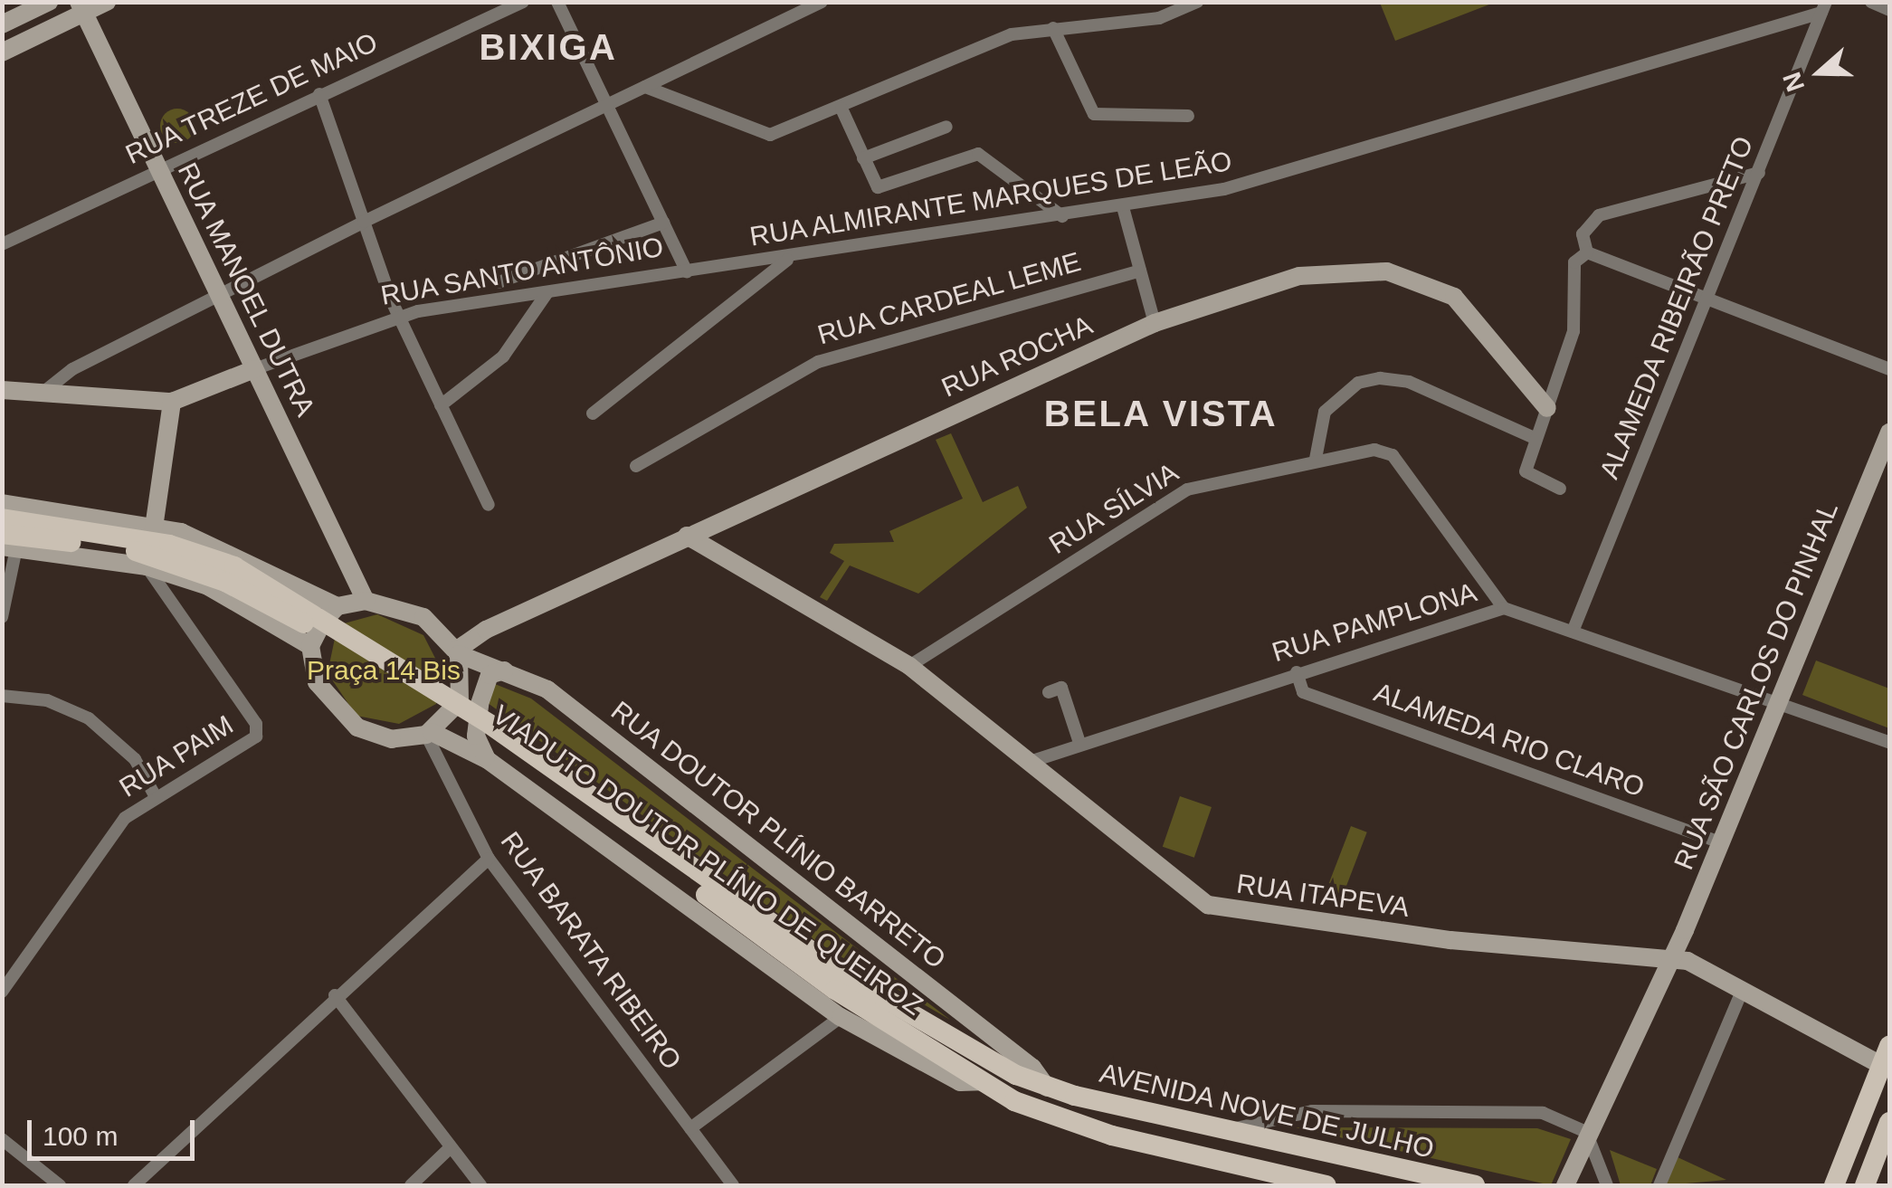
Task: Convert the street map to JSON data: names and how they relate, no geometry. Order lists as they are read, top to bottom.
{
  "streets": {
    "main road": ["VIADUTO DOUTOR PLÍNIO DE QUEIROZ", "AVENIDA NOVE DE JULHO"],
    "street": [
      "RUA TREZE DE MAIO",
      "RUA ALMIRANTE MARQUES DE LEÃO",
      "RUA SANTO ANTÔNIO",
      "RUA MANOEL DUTRA",
      "RUA CARDEAL LEME",
      "ALAMEDA RIBEIRÃO PRETO",
      "RUA ROCHA",
      "RUA SÍLVIA",
      "RUA PAMPLONA",
      "RUA SÃO CARLOS DO PINHAL",
      "ALAMEDA RIO CLARO",
      "RUA PAIM",
      "RUA DOUTOR PLÍNIO BARRETO",
      "RUA ITAPEVA",
      "RUA BARATA RIBEIRO"
    ]
  },
  "crossings": [
    ["RUA TREZE DE MAIO", "RUA MANOEL DUTRA"],
    ["RUA ALMIRANTE MARQUES DE LEÃO", "RUA SANTO ANTÔNIO"],
    ["RUA ALMIRANTE MARQUES DE LEÃO", "ALAMEDA RIBEIRÃO PRETO"],
    ["RUA SANTO ANTÔNIO", "RUA MANOEL DUTRA"],
    ["RUA MANOEL DUTRA", "RUA ROCHA"],
    ["RUA MANOEL DUTRA", "RUA DOUTOR PLÍNIO BARRETO"],
    ["RUA MANOEL DUTRA", "RUA BARATA RIBEIRO"],
    ["RUA MANOEL DUTRA", "AVENIDA NOVE DE JULHO"],
    ["ALAMEDA RIBEIRÃO PRETO", "RUA PAMPLONA"],
    ["RUA ROCHA", "RUA DOUTOR PLÍNIO BARRETO"],
    ["RUA ROCHA", "RUA ITAPEVA"],
    ["RUA ROCHA", "RUA BARATA RIBEIRO"],
    ["RUA ROCHA", "AVENIDA NOVE DE JULHO"],
    ["RUA SÍLVIA", "RUA PAMPLONA"],
    ["RUA SÍLVIA", "RUA ITAPEVA"],
    ["RUA PAMPLONA", "RUA SÃO CARLOS DO PINHAL"],
    ["RUA PAMPLONA", "ALAMEDA RIO CLARO"],
    ["RUA PAMPLONA", "RUA ITAPEVA"],
    ["RUA SÃO CARLOS DO PINHAL", "ALAMEDA RIO CLARO"],
    ["RUA SÃO CARLOS DO PINHAL", "RUA ITAPEVA"],
    ["RUA DOUTOR PLÍNIO BARRETO", "VIADUTO DOUTOR PLÍNIO DE QUEIROZ"],
    ["RUA DOUTOR PLÍNIO BARRETO", "RUA BARATA RIBEIRO"],
    ["RUA DOUTOR PLÍNIO BARRETO", "AVENIDA NOVE DE JULHO"],
    ["VIADUTO DOUTOR PLÍNIO DE QUEIROZ", "AVENIDA NOVE DE JULHO"],
    ["RUA BARATA RIBEIRO", "AVENIDA NOVE DE JULHO"]
  ],
  "districts": ["BIXIGA", "BELA VISTA"],
  "parks": ["Praça 14 Bis"],
  "scale_bar": "100 m",
  "north": "left"
}
